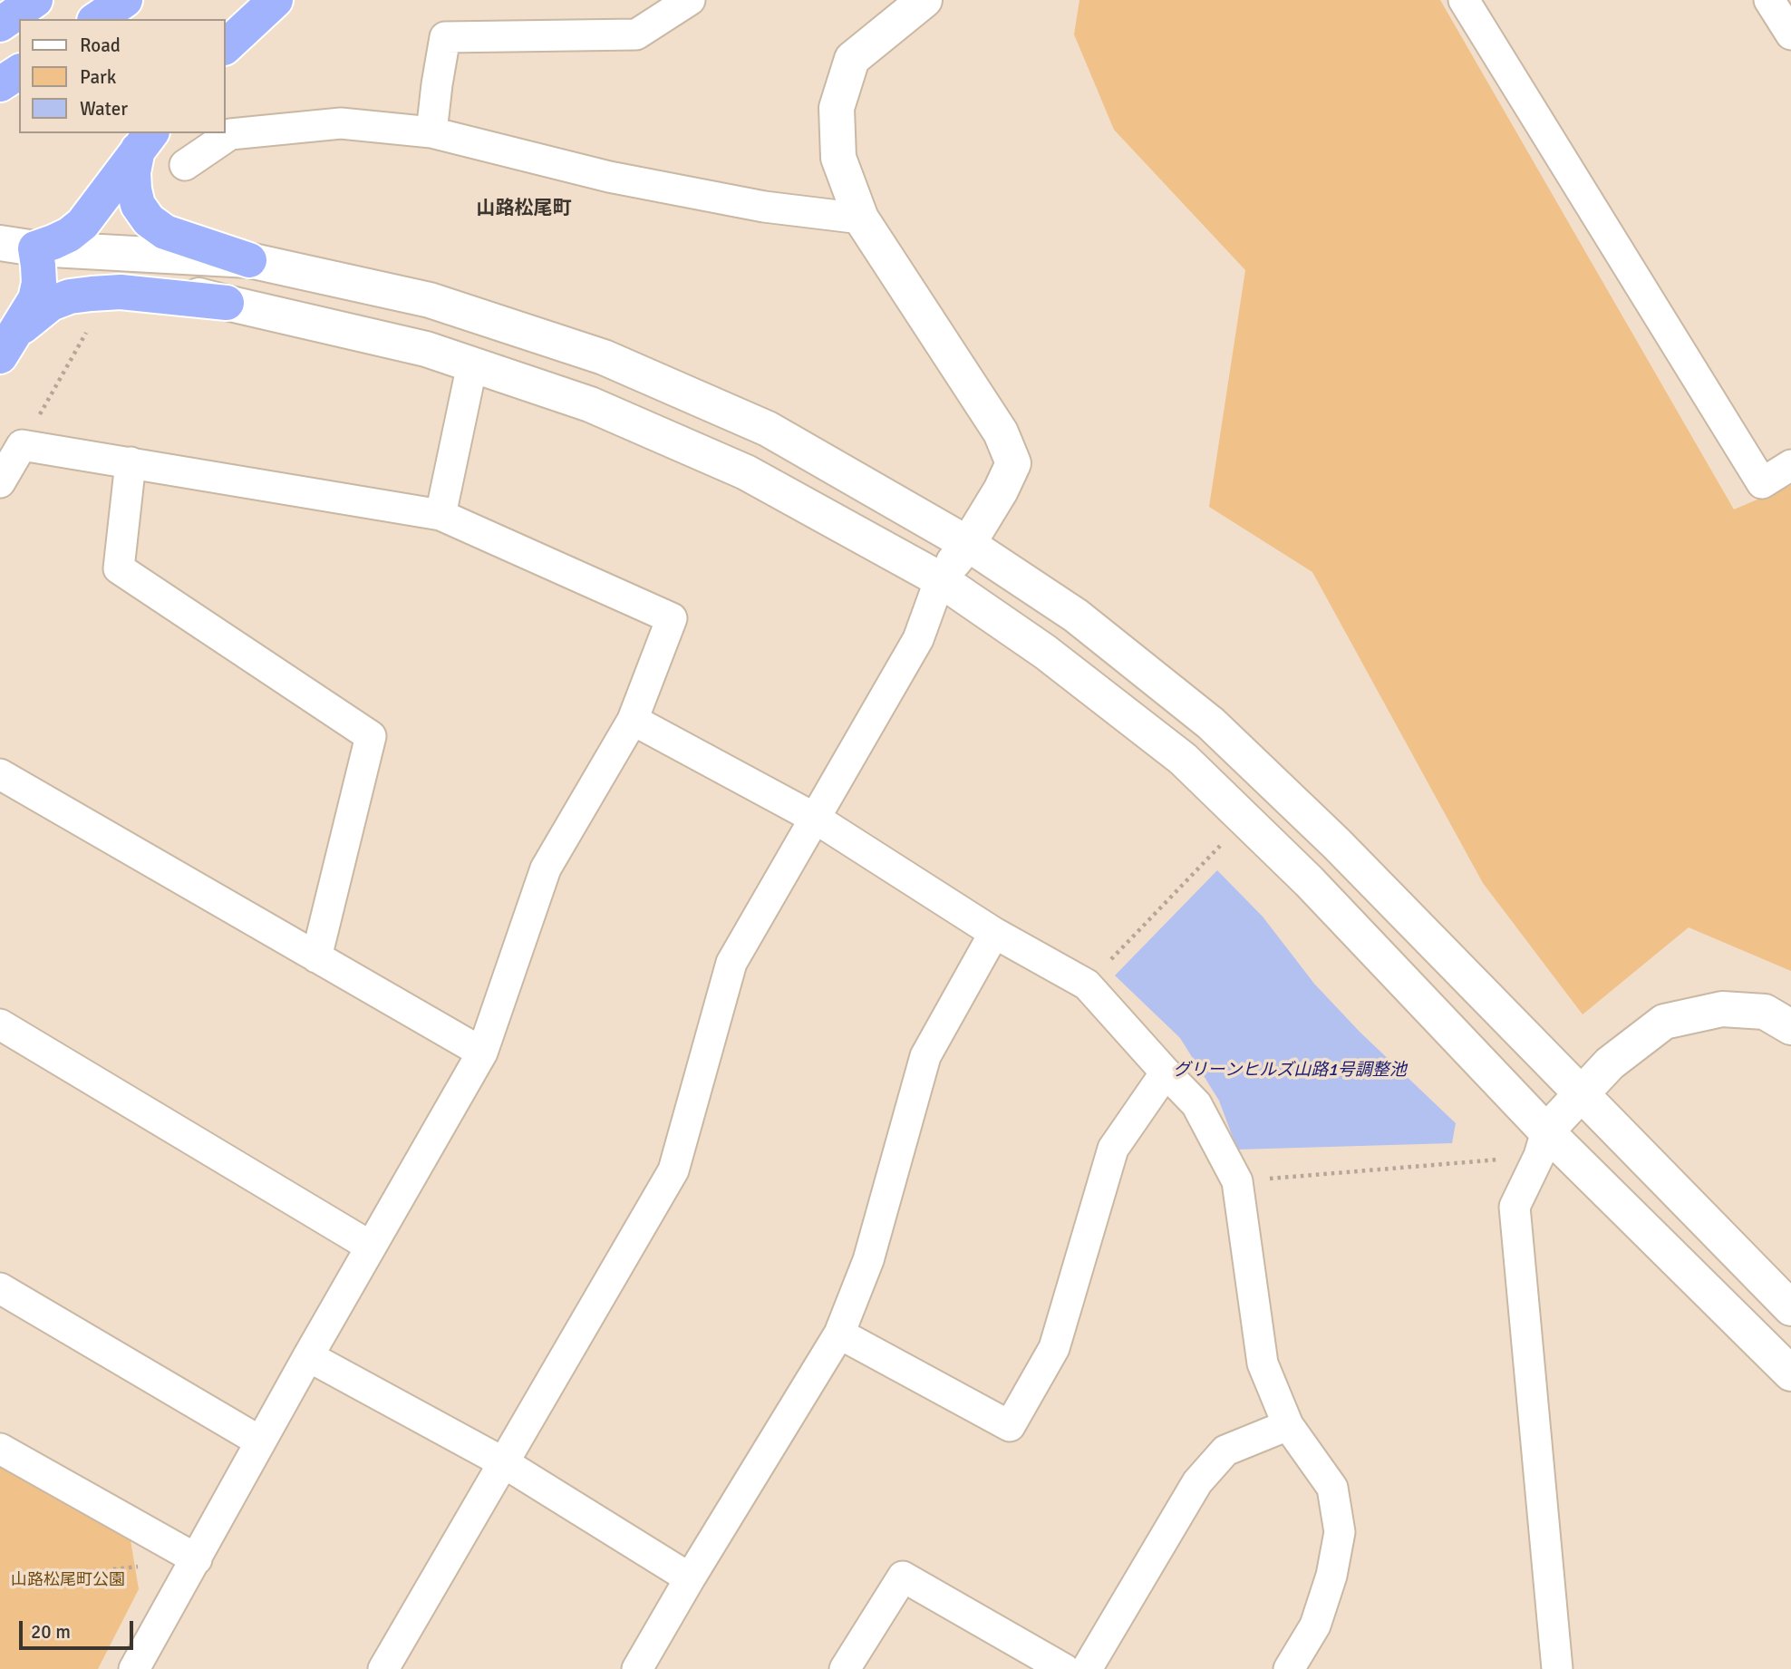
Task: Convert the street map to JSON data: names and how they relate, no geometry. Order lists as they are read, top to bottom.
{
  "districts": ["山路松尾町"],
  "water": ["グリーンヒルズ山路1号調整池"],
  "parks": ["山路松尾町公園"],
  "legend": ["Road", "Park", "Water"],
  "scale_bar": "20 m"
}
